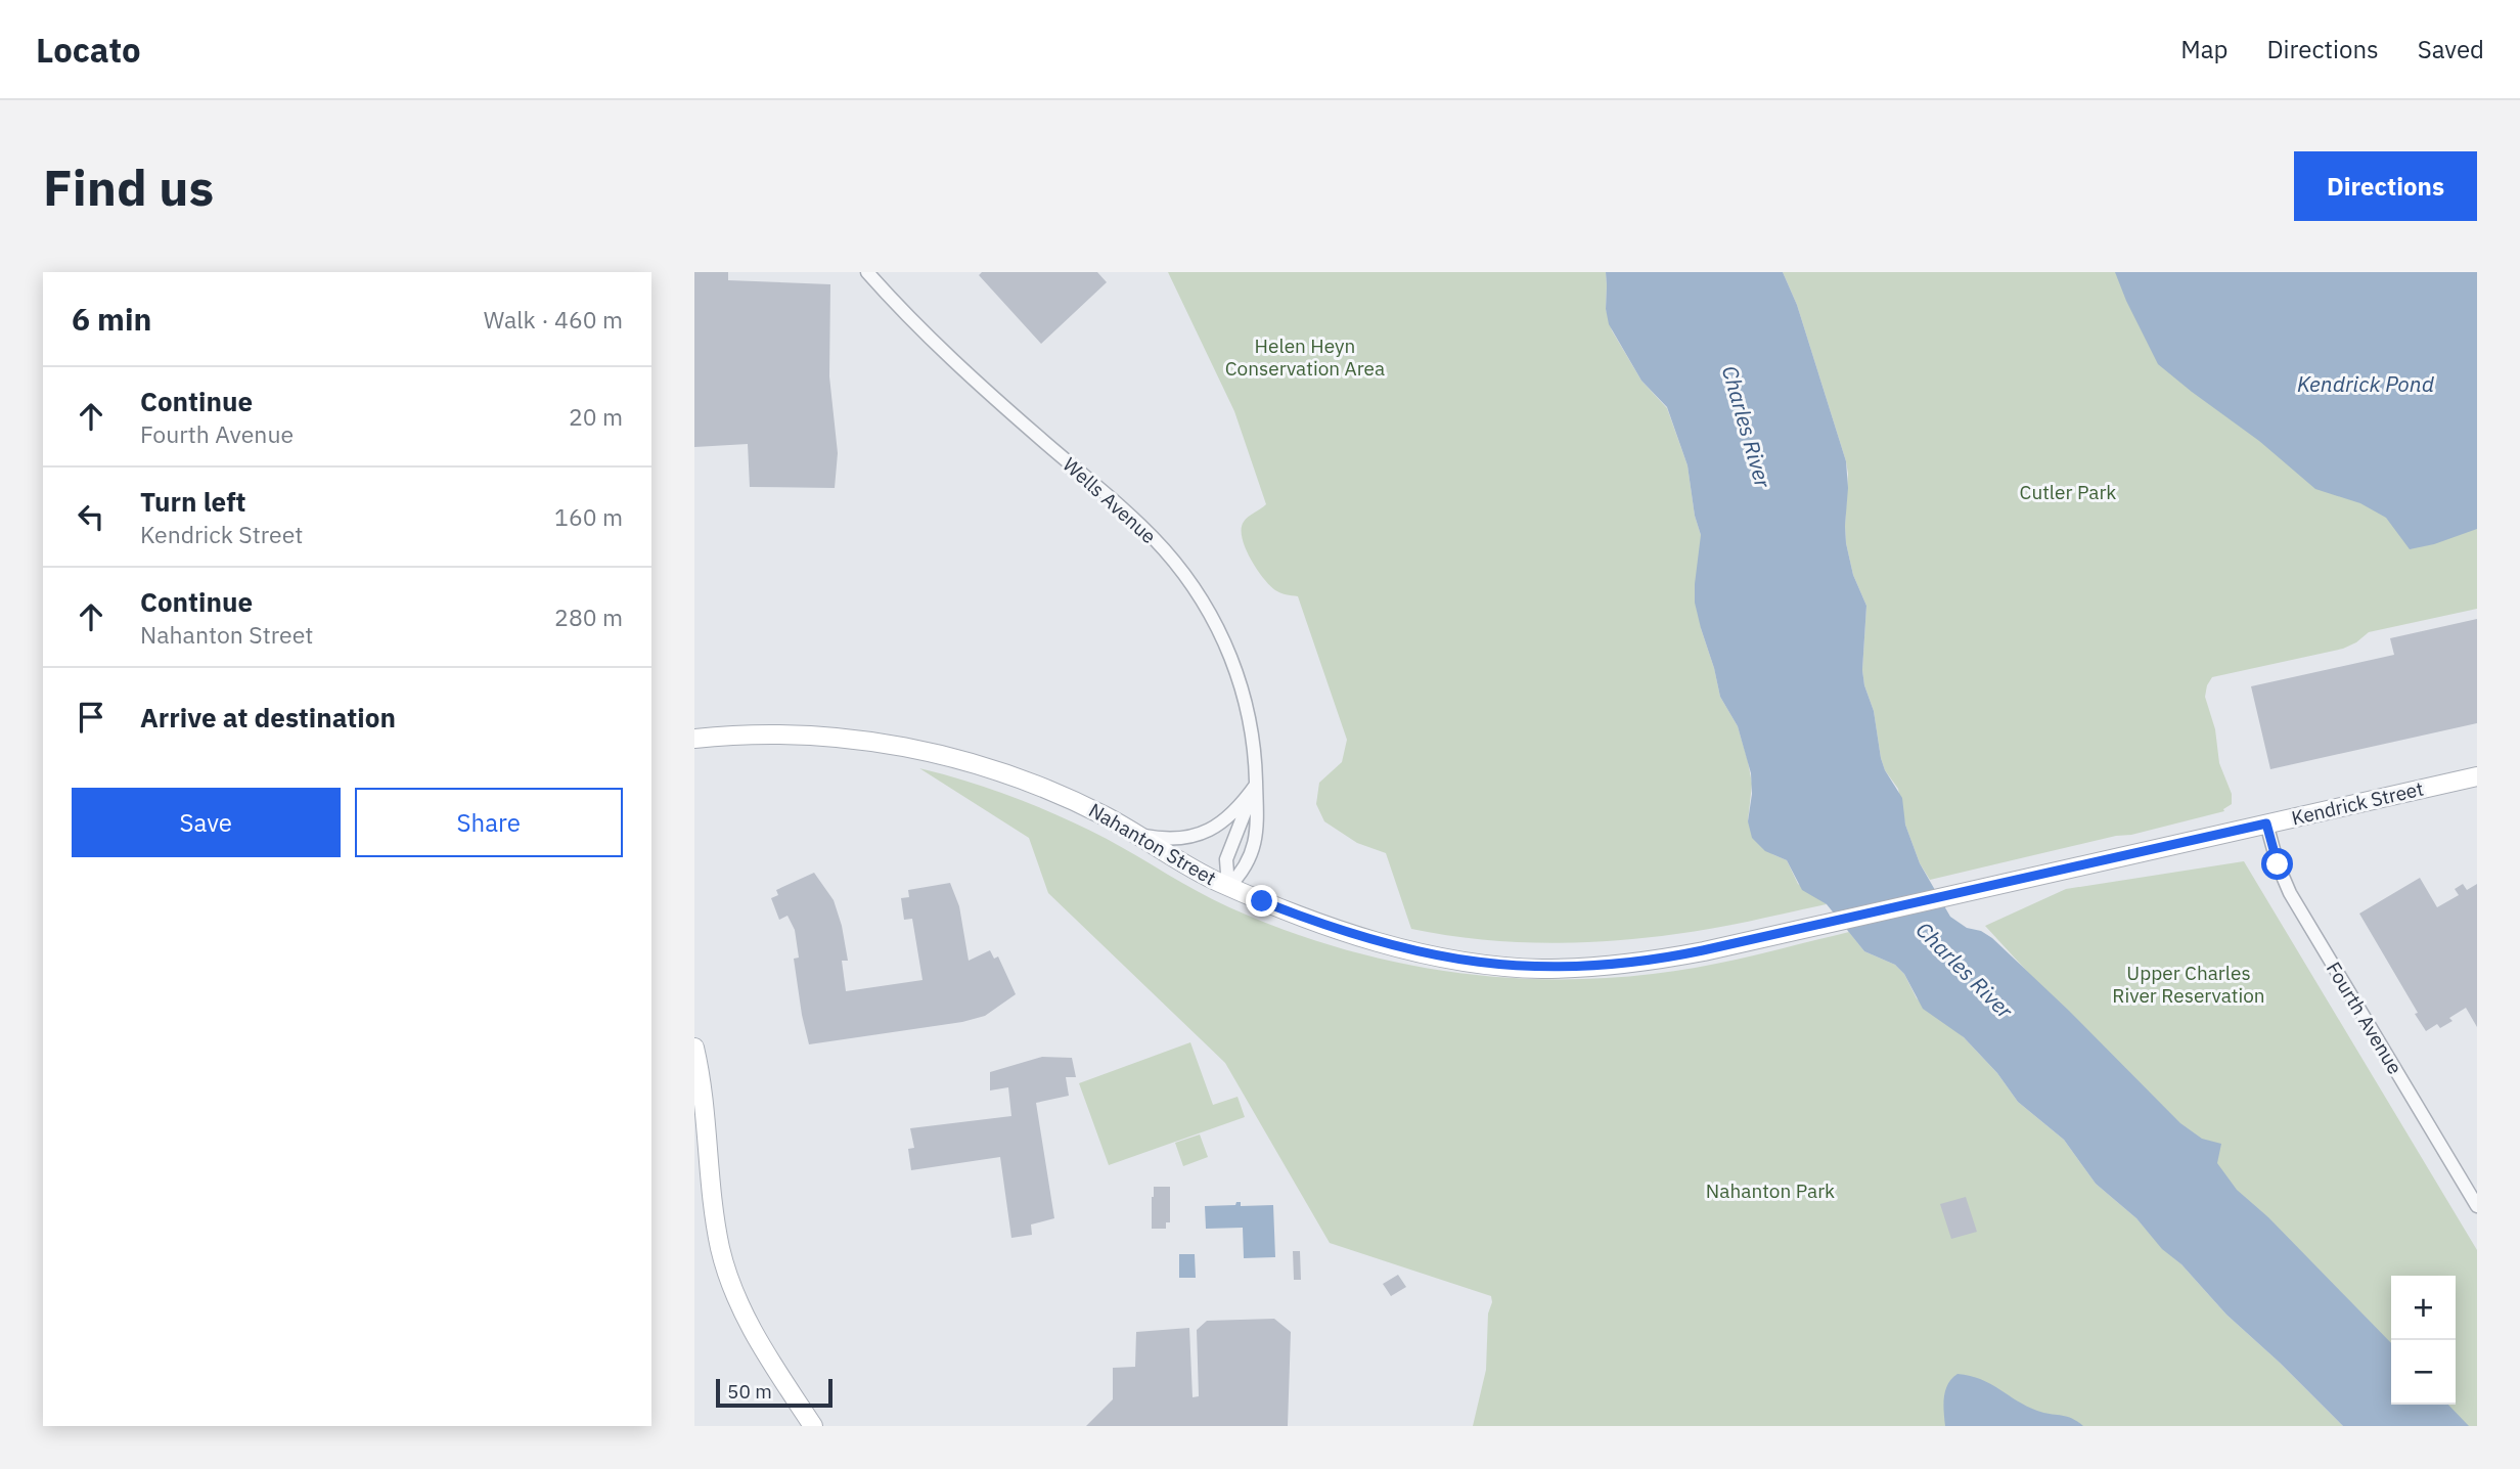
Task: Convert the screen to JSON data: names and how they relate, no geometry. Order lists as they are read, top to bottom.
{
  "streets": {
    "main road": ["Kendrick Street", "Nahanton Street"],
    "street": ["Wells Avenue", "Fourth Avenue"]
  },
  "crossings": [
    ["Wells Avenue", "Nahanton Street"],
    ["Kendrick Street", "Nahanton Street"],
    ["Kendrick Street", "Fourth Avenue"]
  ],
  "water": ["Kendrick Pond", "Charles River"],
  "parks": [
    "Helen Heyn Conservation Area",
    "Cutler Park",
    "Upper Charles River Reservation",
    "Nahanton Park"
  ],
  "scale_bar": "50 m",
  "page": {
    "header": "Locato",
    "nav": ["Map", "Directions", "Saved"],
    "buttons": [
      "Directions",
      ["Save", "Share"]
    ],
    "title": "Find us",
    "heading": ["6 min", "Walk · 460 m"],
    "list": [
      ["Continue", "Fourth Avenue", "20 m"],
      ["Turn left", "Kendrick Street", "160 m"],
      ["Continue", "Nahanton Street", "280 m"],
      "Arrive at destination"
    ],
    "map_buttons": ["+", "−"],
    "scale": "50 m"
  }
}
